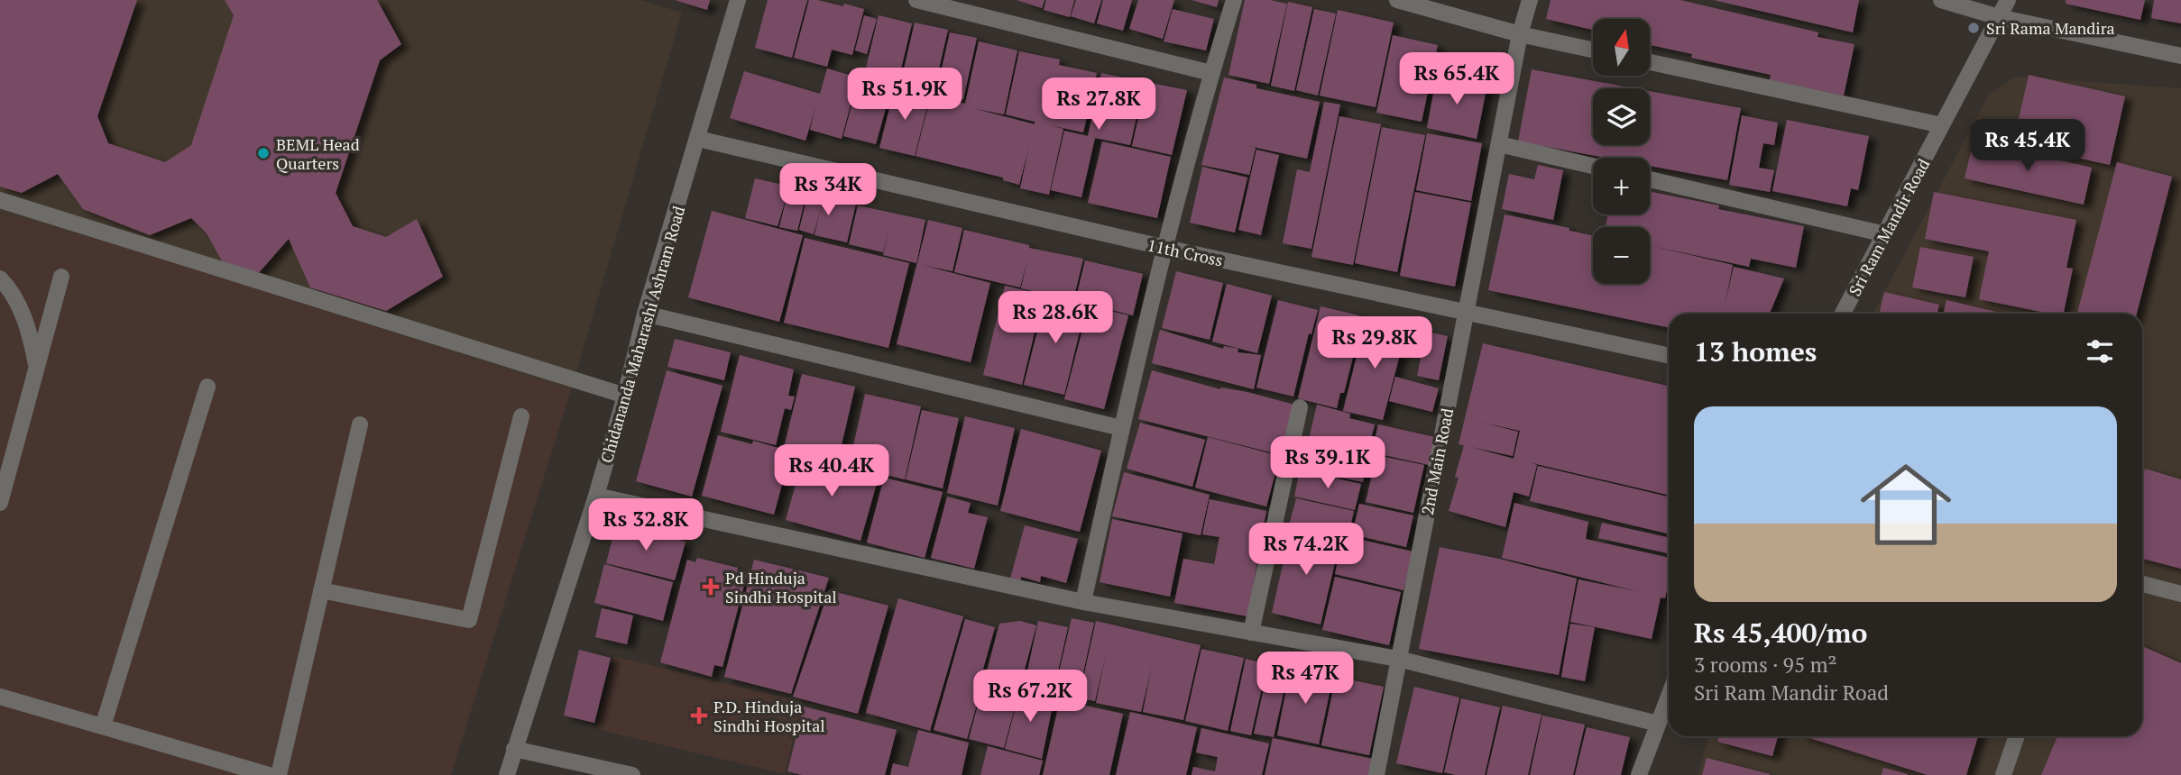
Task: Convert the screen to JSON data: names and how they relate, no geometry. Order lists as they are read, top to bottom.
{
  "streets": {
    "street": [
      "Sri Ram Mandir Road",
      "11th Cross",
      "Chidananda Maharashi Ashram Road",
      "2nd Main Road"
    ]
  },
  "crossings": [
    ["11th Cross", "Chidananda Maharashi Ashram Road"],
    ["11th Cross", "2nd Main Road"]
  ],
  "places": {
    "other": ["Sri Rama Mandira", "BEML Head Quarters"],
    "health": ["Pd Hinduja Sindhi Hospital", "P.D. Hinduja Sindhi Hospital"]
  },
  "north": "top",
  "page": {
    "map_buttons": ["+", "−"],
    "price": [
      "Rs 65.4K",
      "Rs 51.9K",
      "Rs 27.8K",
      "Rs 45.4K",
      "Rs 34K",
      "Rs 28.6K",
      "Rs 29.8K",
      "Rs 39.1K",
      "Rs 40.4K",
      "Rs 32.8K",
      "Rs 74.2K",
      "Rs 47K",
      "Rs 67.2K"
    ],
    "heading": "13 homes",
    "list": [
      {
        "name": "Rs 45,400/mo",
        "note": "3 rooms · 95 m² · Sri Ram Mandir Road"
      }
    ]
  }
}
